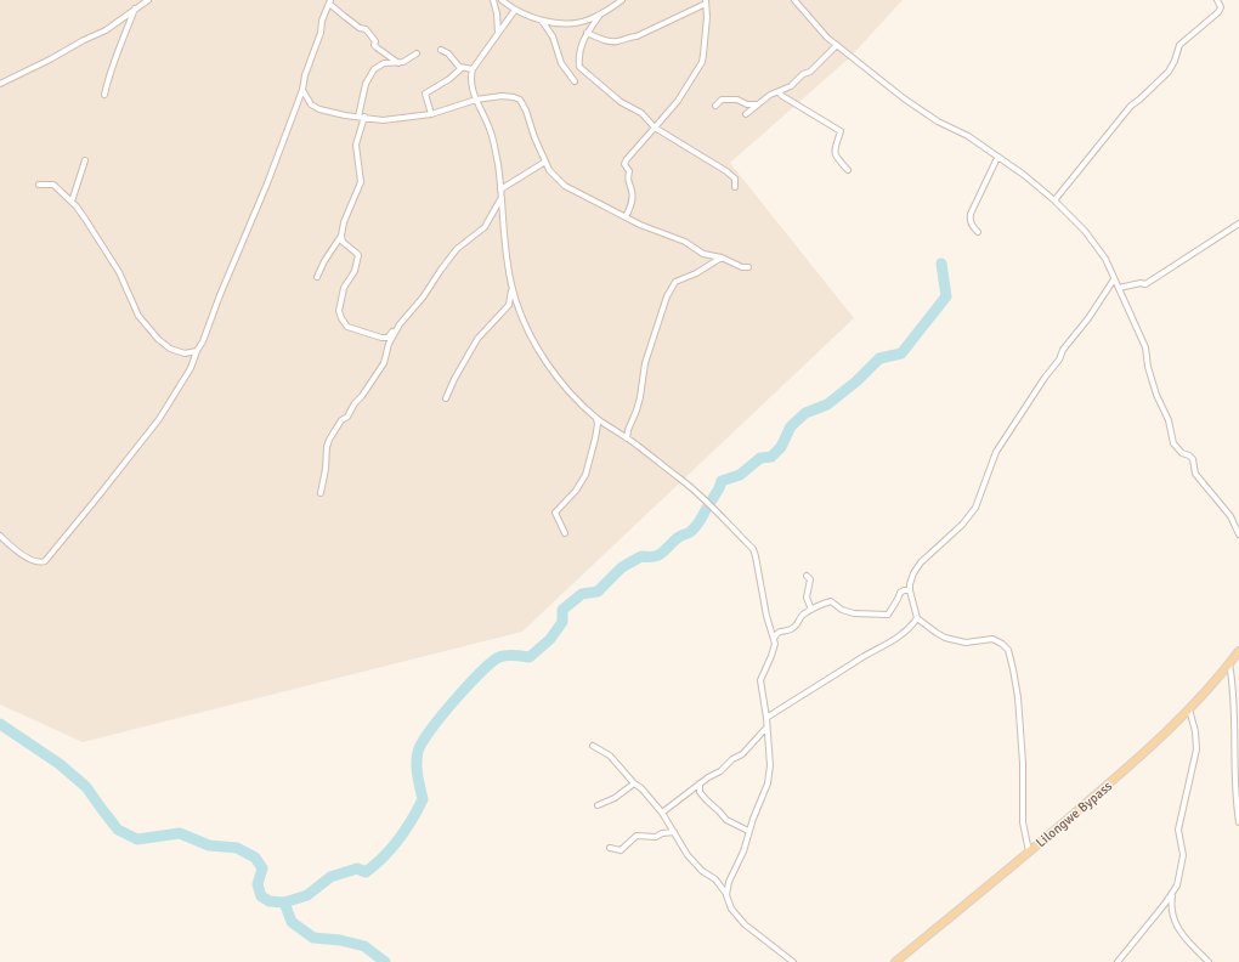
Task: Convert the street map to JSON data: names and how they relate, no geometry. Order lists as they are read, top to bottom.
{
  "streets": {
    "main road": ["Lilongwe Bypass"]
  }
}
